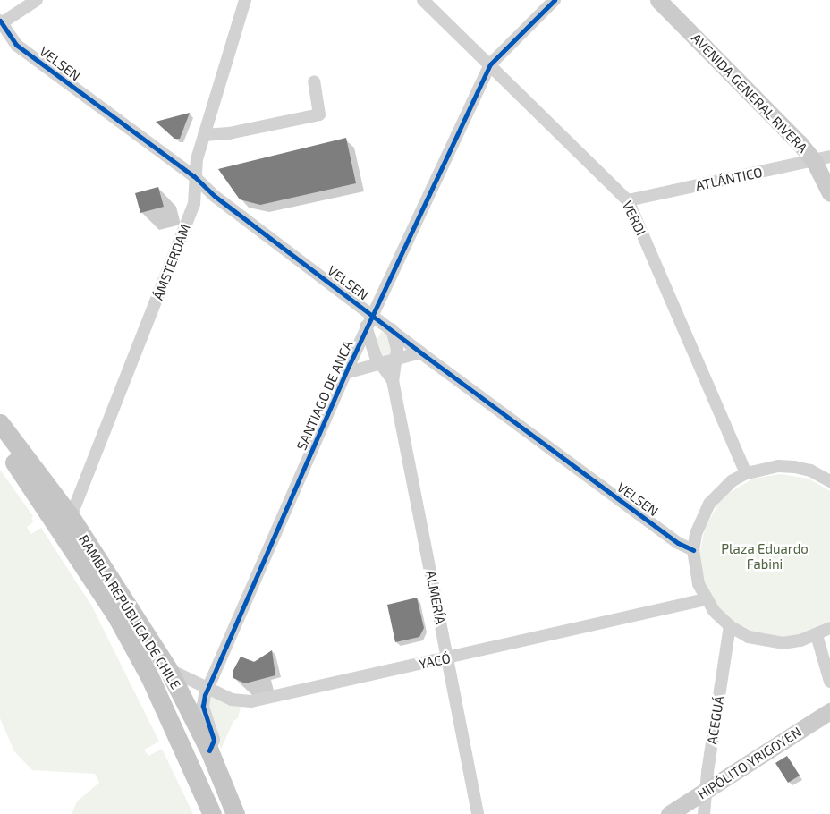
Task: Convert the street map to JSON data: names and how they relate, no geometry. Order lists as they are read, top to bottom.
{
  "streets": {
    "main road": ["AVENIDA GENERAL RIVERA", "RAMBLA REPÚBLICA DE CHILE", "HIPÓLITO YRIGOYEN"],
    "street": [
      "VELSEN",
      "ATLÁNTICO",
      "VERDI",
      "ÁMSTERDAM",
      "SANTIAGO DE ANCA",
      "ALMERÍA",
      "YACÓ",
      "ACEGUÁ"
    ]
  },
  "crossings": [
    ["VELSEN", "ÁMSTERDAM"],
    ["VELSEN", "SANTIAGO DE ANCA"],
    ["VELSEN", "ALMERÍA"],
    ["AVENIDA GENERAL RIVERA", "ATLÁNTICO"],
    ["ATLÁNTICO", "VERDI"],
    ["VERDI", "SANTIAGO DE ANCA"],
    ["ÁMSTERDAM", "RAMBLA REPÚBLICA DE CHILE"],
    ["SANTIAGO DE ANCA", "ALMERÍA"],
    ["SANTIAGO DE ANCA", "RAMBLA REPÚBLICA DE CHILE"],
    ["SANTIAGO DE ANCA", "YACÓ"],
    ["ALMERÍA", "YACÓ"],
    ["RAMBLA REPÚBLICA DE CHILE", "YACÓ"],
    ["ACEGUÁ", "HIPÓLITO YRIGOYEN"]
  ],
  "parks": ["Plaza Eduardo Fabini"]
}
